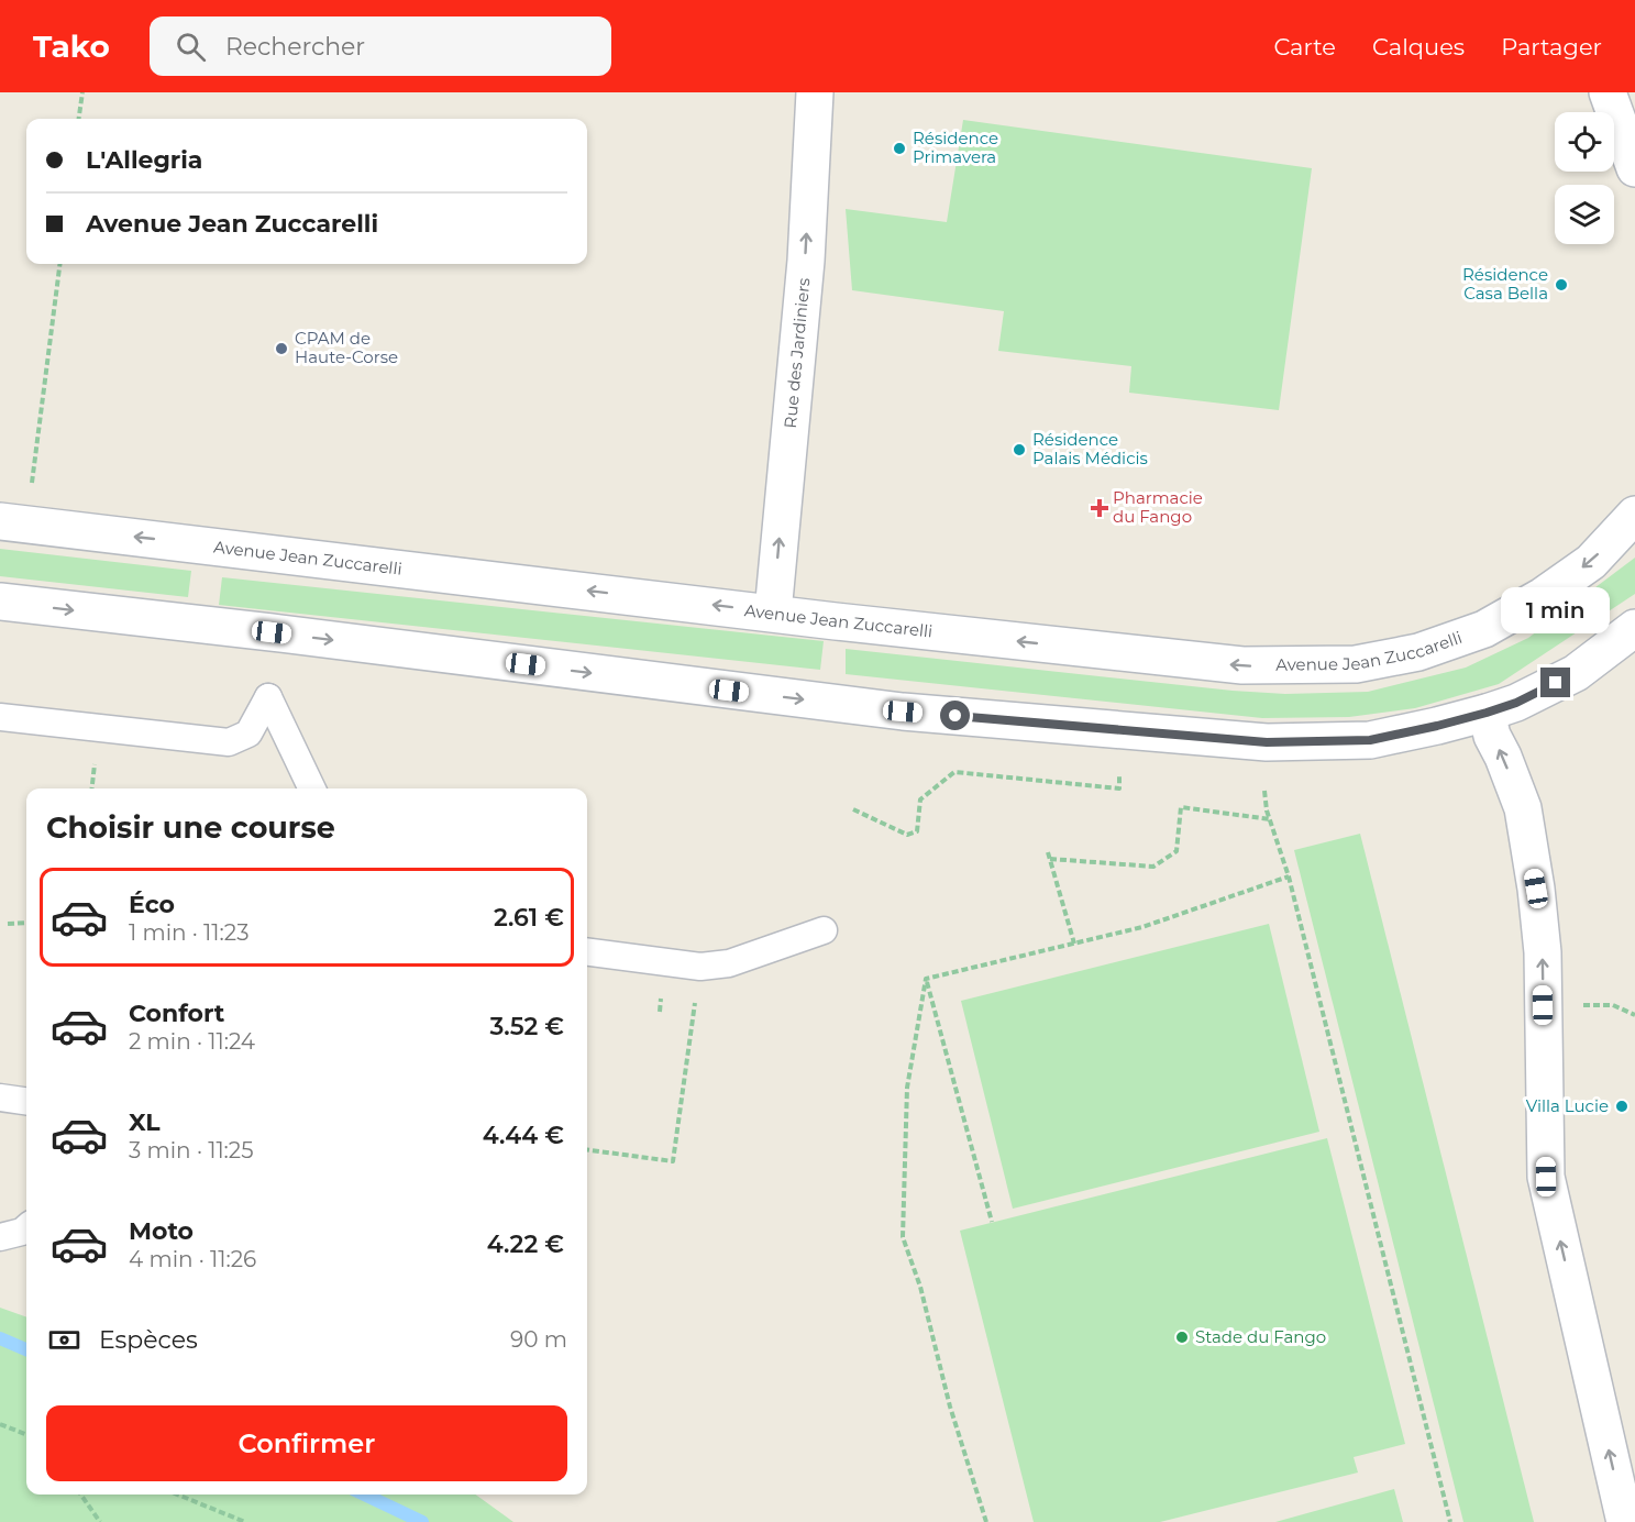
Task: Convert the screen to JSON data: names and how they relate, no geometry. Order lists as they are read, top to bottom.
{
  "streets": {
    "main road": ["Rue des Jardiniers", "Avenue Jean Zuccarelli"]
  },
  "crossings": [
    ["Rue des Jardiniers", "Avenue Jean Zuccarelli"]
  ],
  "one_way": ["Rue des Jardiniers"],
  "places": {
    "other": [
      "Résidence Primavera",
      "Résidence Casa Bella",
      "CPAM de Haute-Corse",
      "Résidence Palais Médicis",
      "Villa Lucie",
      "Stade du Fango"
    ],
    "health": ["Pharmacie du Fango"]
  },
  "page": {
    "header": "Tako",
    "search": "Rechercher",
    "nav": ["Carte", "Calques", "Partager"],
    "banner": ["L'Allegria", "Avenue Jean Zuccarelli"],
    "bubble": "1 min",
    "heading": "Choisir une course",
    "list": [
      {
        "name": "Éco",
        "note": "1 min · 11:23",
        "value": "2.61 €"
      },
      {
        "name": "Confort",
        "note": "2 min · 11:24",
        "value": "3.52 €"
      },
      {
        "name": "XL",
        "note": "3 min · 11:25",
        "value": "4.44 €"
      },
      {
        "name": "Moto",
        "note": "4 min · 11:26",
        "value": "4.22 €"
      }
    ],
    "pay": ["Espèces", "90 m"],
    "buttons": "Confirmer"
  }
}
